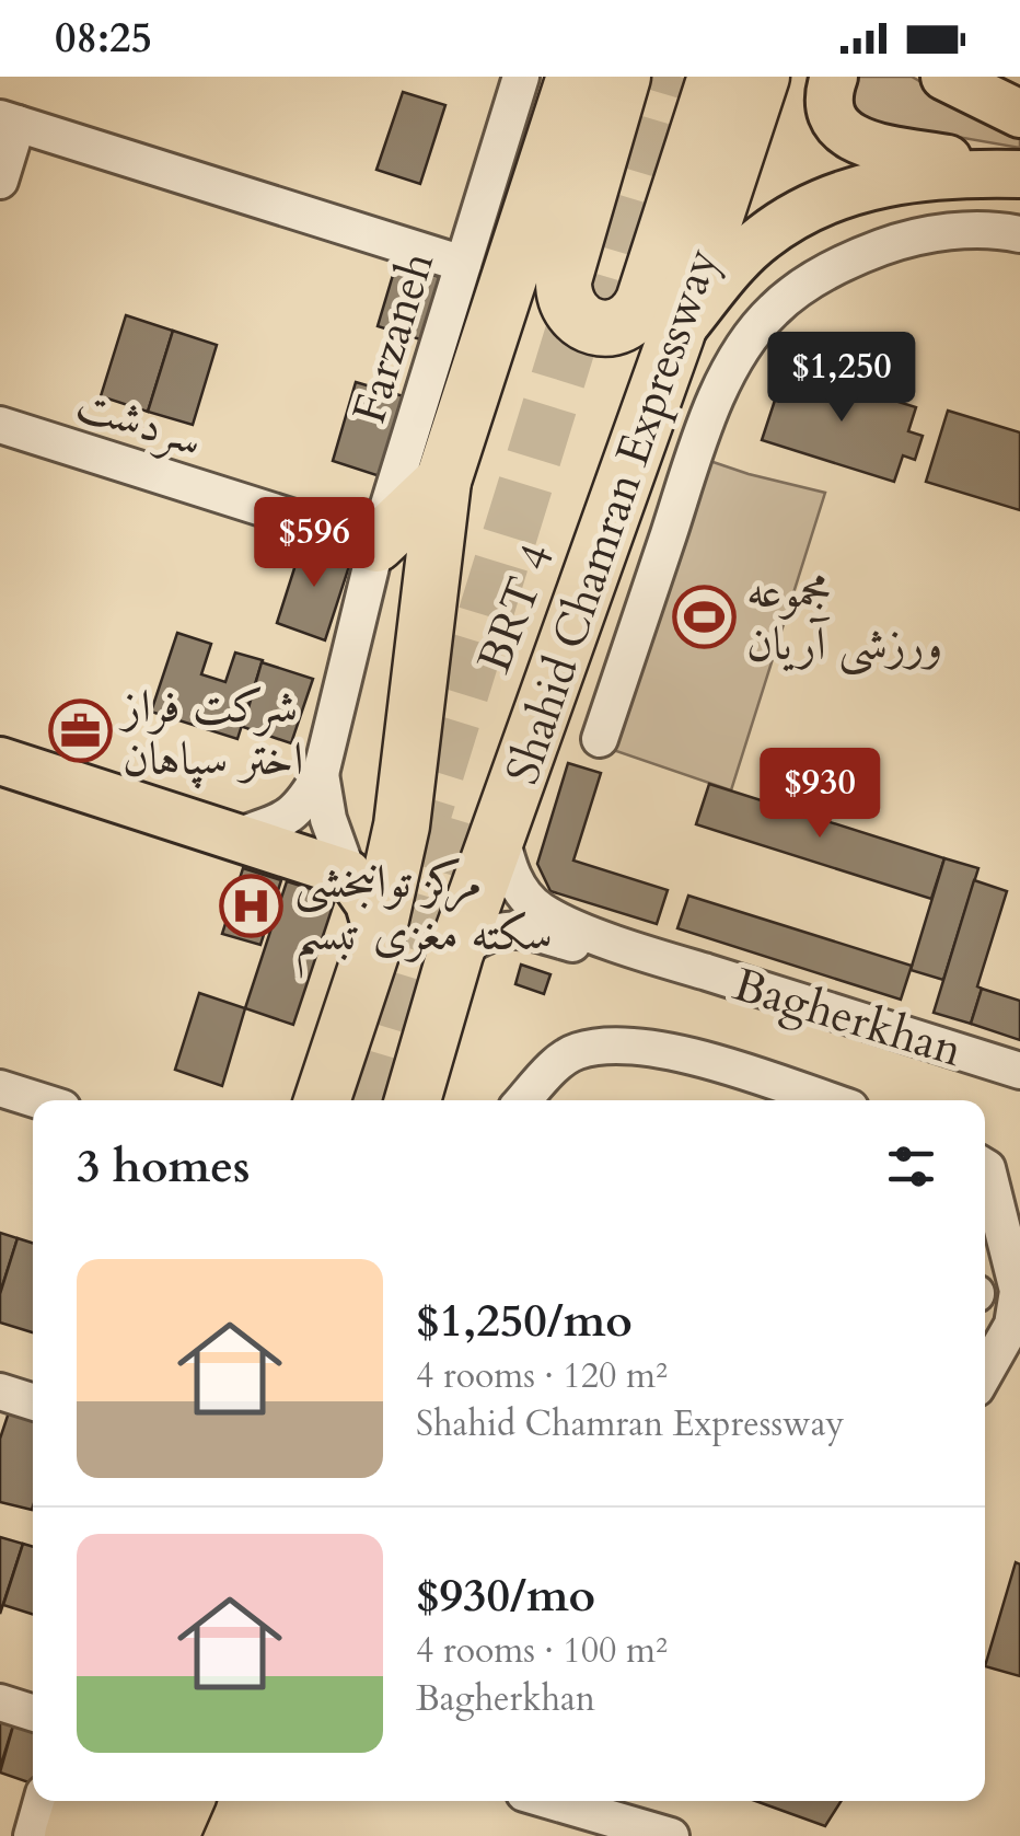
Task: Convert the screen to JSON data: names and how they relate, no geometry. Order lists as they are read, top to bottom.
{
  "streets": {
    "highway": ["Shahid Chamran Expressway"],
    "street": [
      "Farzaneh",
      "سردشت",
      "BRT 4",
      "Bagherkhan"
    ]
  },
  "crossings": [
    ["Farzaneh", "سردشت"]
  ],
  "places": {
    "sports": ["مجموعه ورزشی آریان"],
    "office": ["شرکت فراز اختر سپاهان"],
    "hospital": ["مرکز توانبخشی سکته مغزی تبسم"]
  },
  "page": {
    "status": "08:25",
    "price": ["$1,250", "$596", "$930"],
    "heading": "3 homes",
    "list": [
      {
        "name": "$1,250/mo",
        "note": "4 rooms · 120 m² · Shahid Chamran Expressway"
      },
      {
        "name": "$930/mo",
        "note": "4 rooms · 100 m² · Bagherkhan"
      }
    ]
  }
}
